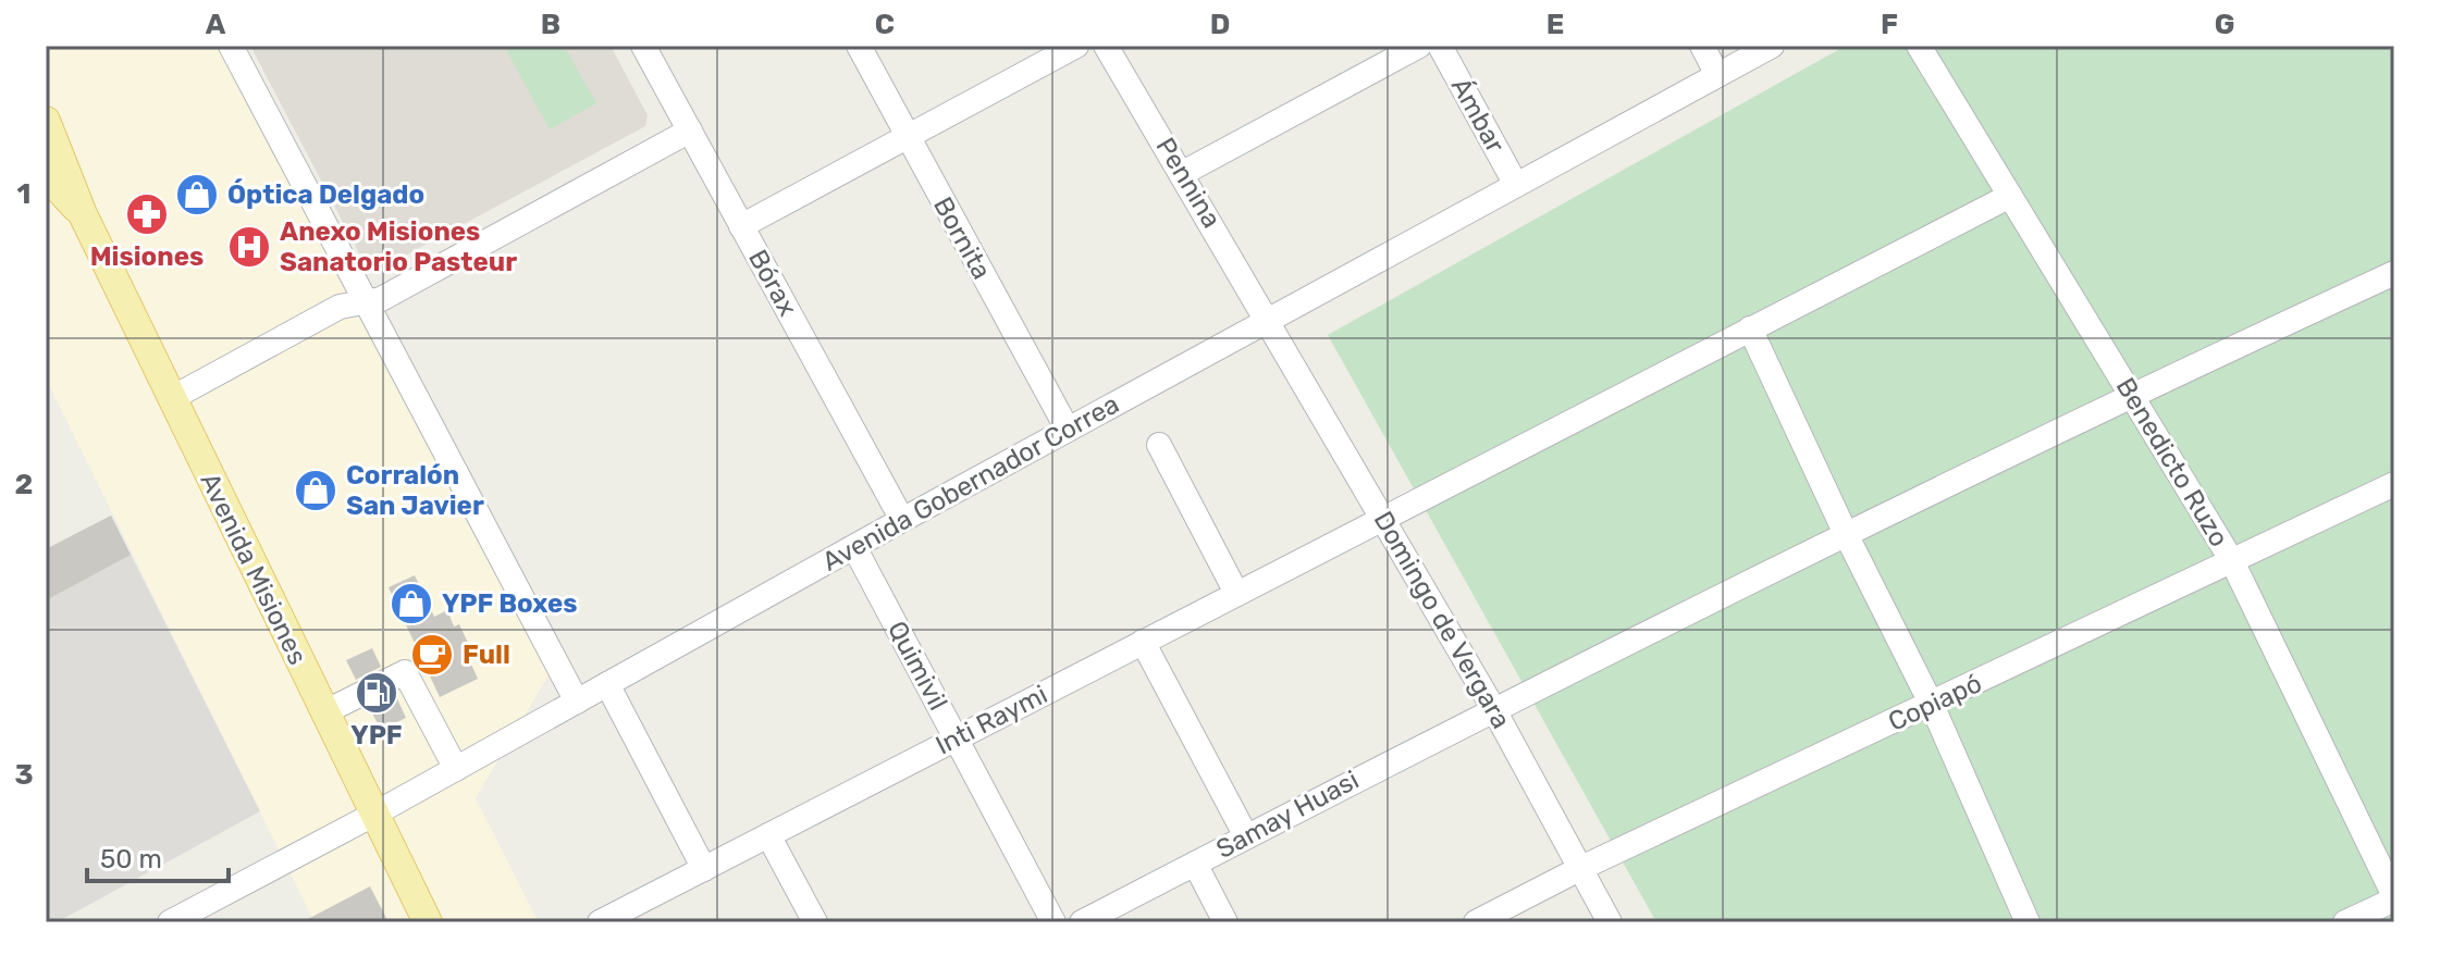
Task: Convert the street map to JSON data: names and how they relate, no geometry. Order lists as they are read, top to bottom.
{
  "streets": {
    "main road": ["Avenida Misiones"],
    "street": [
      "Ámbar",
      "Pennina",
      "Bornita",
      "Bórax",
      "Benedicto Ruzo",
      "Avenida Gobernador Correa",
      "Domingo de Vergara",
      "Quimivil",
      "Copiapó",
      "Inti Raymi",
      "Samay Huasi"
    ]
  },
  "crossings": [
    ["Ámbar", "Avenida Gobernador Correa"],
    ["Pennina", "Avenida Gobernador Correa"],
    ["Pennina", "Domingo de Vergara"],
    ["Bornita", "Avenida Gobernador Correa"],
    ["Bórax", "Avenida Gobernador Correa"],
    ["Benedicto Ruzo", "Copiapó"],
    ["Benedicto Ruzo", "Inti Raymi"],
    ["Benedicto Ruzo", "Samay Huasi"],
    ["Avenida Gobernador Correa", "Avenida Misiones"],
    ["Avenida Gobernador Correa", "Domingo de Vergara"],
    ["Avenida Gobernador Correa", "Quimivil"],
    ["Domingo de Vergara", "Copiapó"],
    ["Domingo de Vergara", "Inti Raymi"],
    ["Domingo de Vergara", "Samay Huasi"],
    ["Quimivil", "Inti Raymi"]
  ],
  "places": {
    "shop": ["Óptica Delgado", "Corralón San Javier", "YPF Boxes"],
    "pharmacy": ["Misiones"],
    "hospital": ["Anexo Misiones Sanatorio Pasteur"],
    "cafe": ["Full"],
    "fuel station": ["YPF"]
  },
  "scale_bar": "50 m",
  "grid": {
    "columns": [
      "A",
      "B",
      "C",
      "D",
      "E",
      "F",
      "G"
    ],
    "rows": ["1", "2", "3"]
  }
}
